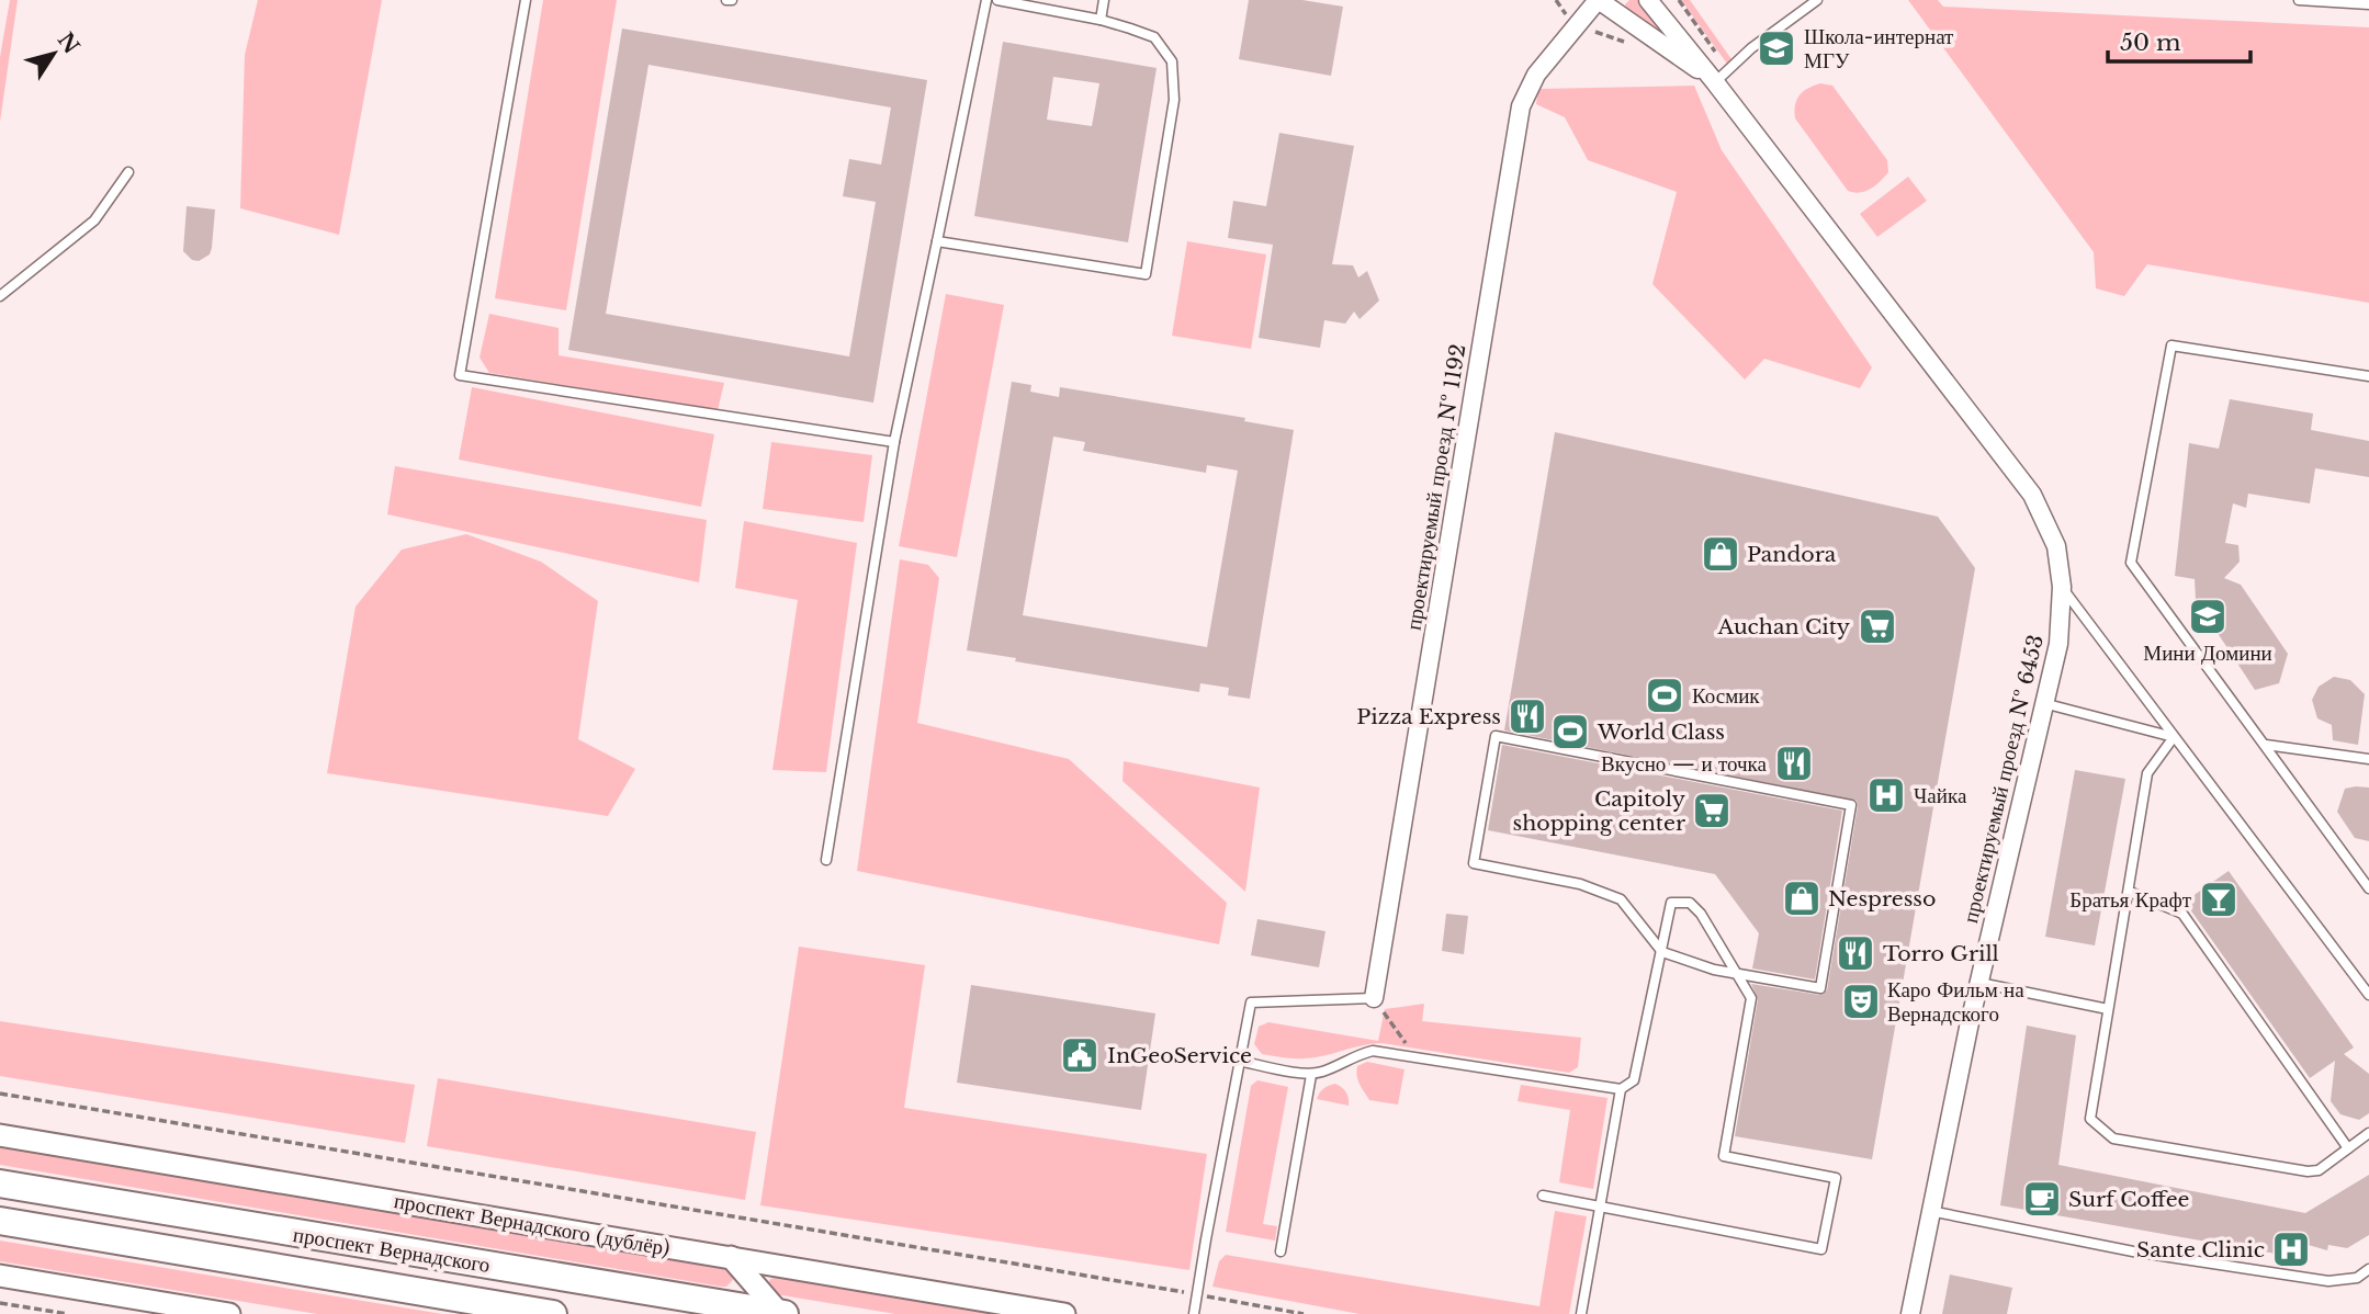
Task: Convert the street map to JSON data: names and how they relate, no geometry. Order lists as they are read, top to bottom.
{
  "streets": {
    "main road": ["проспект Вернадского"],
    "street": ["проектируемый проезд № 1192", "проектируемый проезд № 6453", "проспект Вернадского (дублёр)"]
  },
  "crossings": [
    ["проектируемый проезд № 1192", "проектируемый проезд № 6453"]
  ],
  "places": {
    "school or university": ["Школа-интернат МГУ", "Мини Домини"],
    "shop": ["Pandora", "Nespresso"],
    "supermarket": ["Auchan City", "Capitoly shopping center"],
    "sports": ["Космик", "World Class"],
    "restaurant": ["Pizza Express", "Вкусно — и точка", "Torro Grill"],
    "hospital": ["Чайка", "Sante Clinic"],
    "bar": ["Братья Крафт"],
    "theatre": ["Каро Фильм на Вернадского"],
    "public building": ["InGeoService"],
    "cafe": ["Surf Coffee"]
  },
  "scale_bar": "50 m",
  "north": "top right"
}
